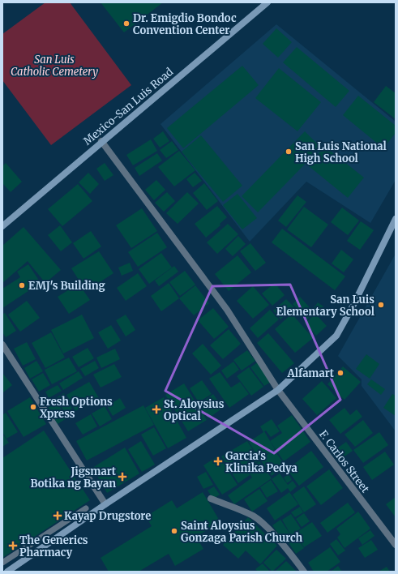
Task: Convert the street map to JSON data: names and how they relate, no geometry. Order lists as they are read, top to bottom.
{
  "streets": {
    "main road": ["Mexico-San Luis Road"],
    "street": ["F. Carlos Street"]
  },
  "crossings": [
    ["Mexico-San Luis Road", "F. Carlos Street"]
  ],
  "parks": ["San Luis Catholic Cemetery"],
  "places": {
    "other": [
      "Dr. Emigdio Bondoc Convention Center",
      "San Luis National High School",
      "EMJ's Building",
      "San Luis Elementary School",
      "Alfamart",
      "Fresh Options Xpress",
      "Saint Aloysius Gonzaga Parish Church"
    ],
    "health": [
      "St. Aloysius Optical",
      "Garcia's Klinika Pedya",
      "Jigsmart Botika ng Bayan",
      "Kayap Drugstore",
      "The Generics Pharmacy"
    ]
  }
}
